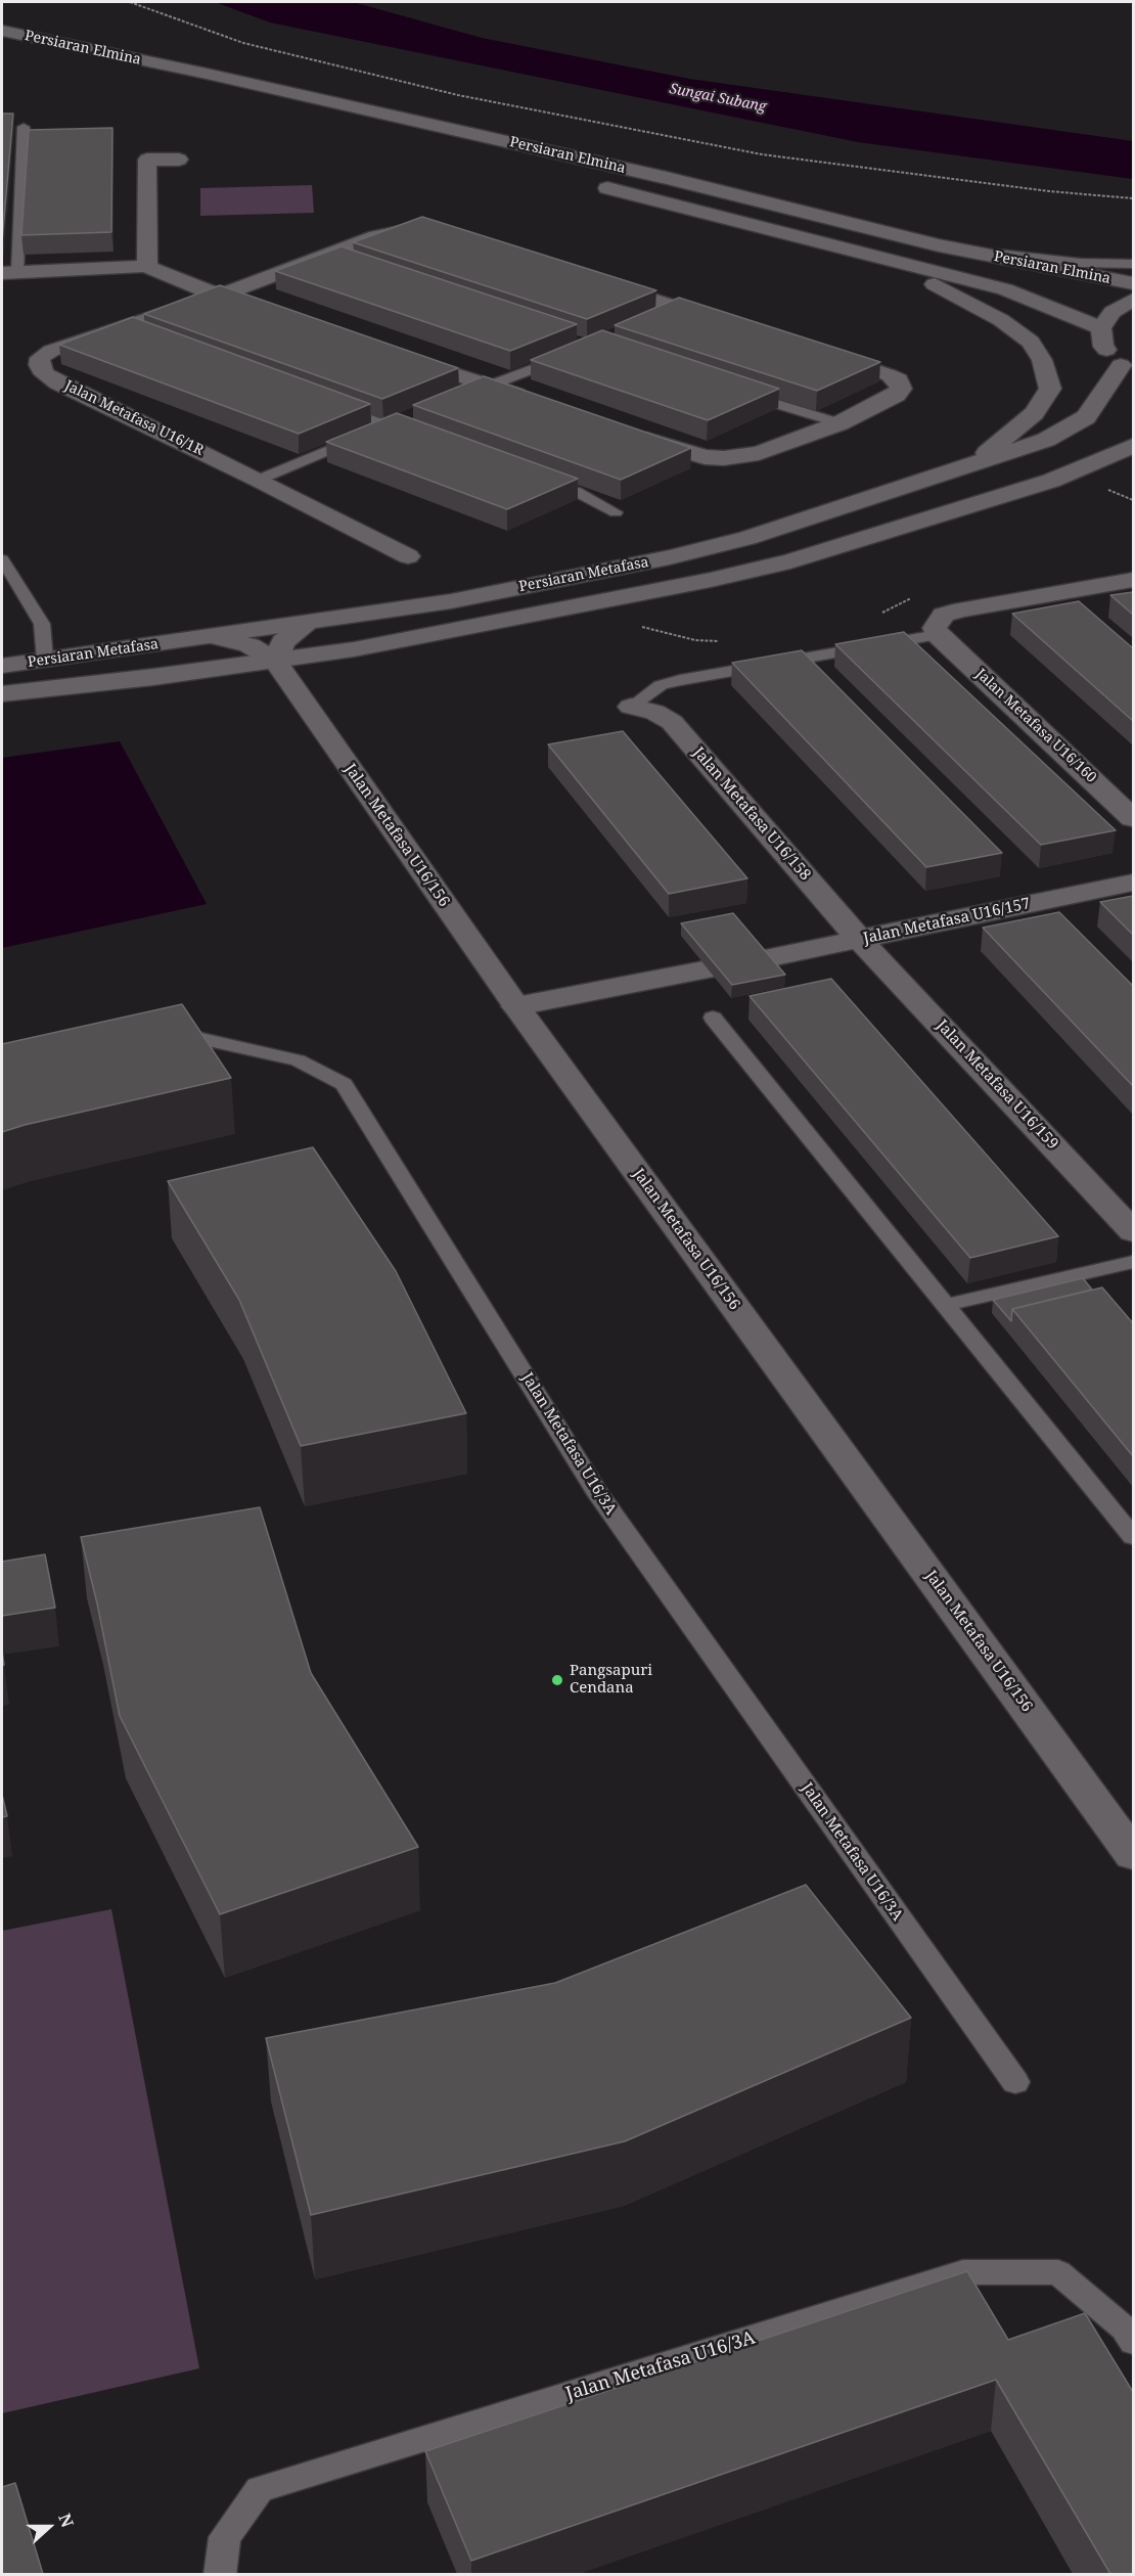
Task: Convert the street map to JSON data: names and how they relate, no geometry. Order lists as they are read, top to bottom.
{
  "streets": {
    "street": [
      "Persiaran Elmina",
      "Jalan Metafasa U16/1R",
      "Persiaran Metafasa",
      "Jalan Metafasa U16/160",
      "Jalan Metafasa U16/158",
      "Jalan Metafasa U16/156",
      "Jalan Metafasa U16/157",
      "Jalan Metafasa U16/159"
    ],
    "lane": ["Jalan Metafasa U16/3A"]
  },
  "crossings": [
    ["Persiaran Metafasa", "Jalan Metafasa U16/156"],
    ["Jalan Metafasa U16/158", "Jalan Metafasa U16/157"],
    ["Jalan Metafasa U16/158", "Jalan Metafasa U16/159"],
    ["Jalan Metafasa U16/157", "Jalan Metafasa U16/159"]
  ],
  "water": ["Sungai Subang"],
  "places": ["Pangsapuri Cendana"],
  "north": "right"
}
